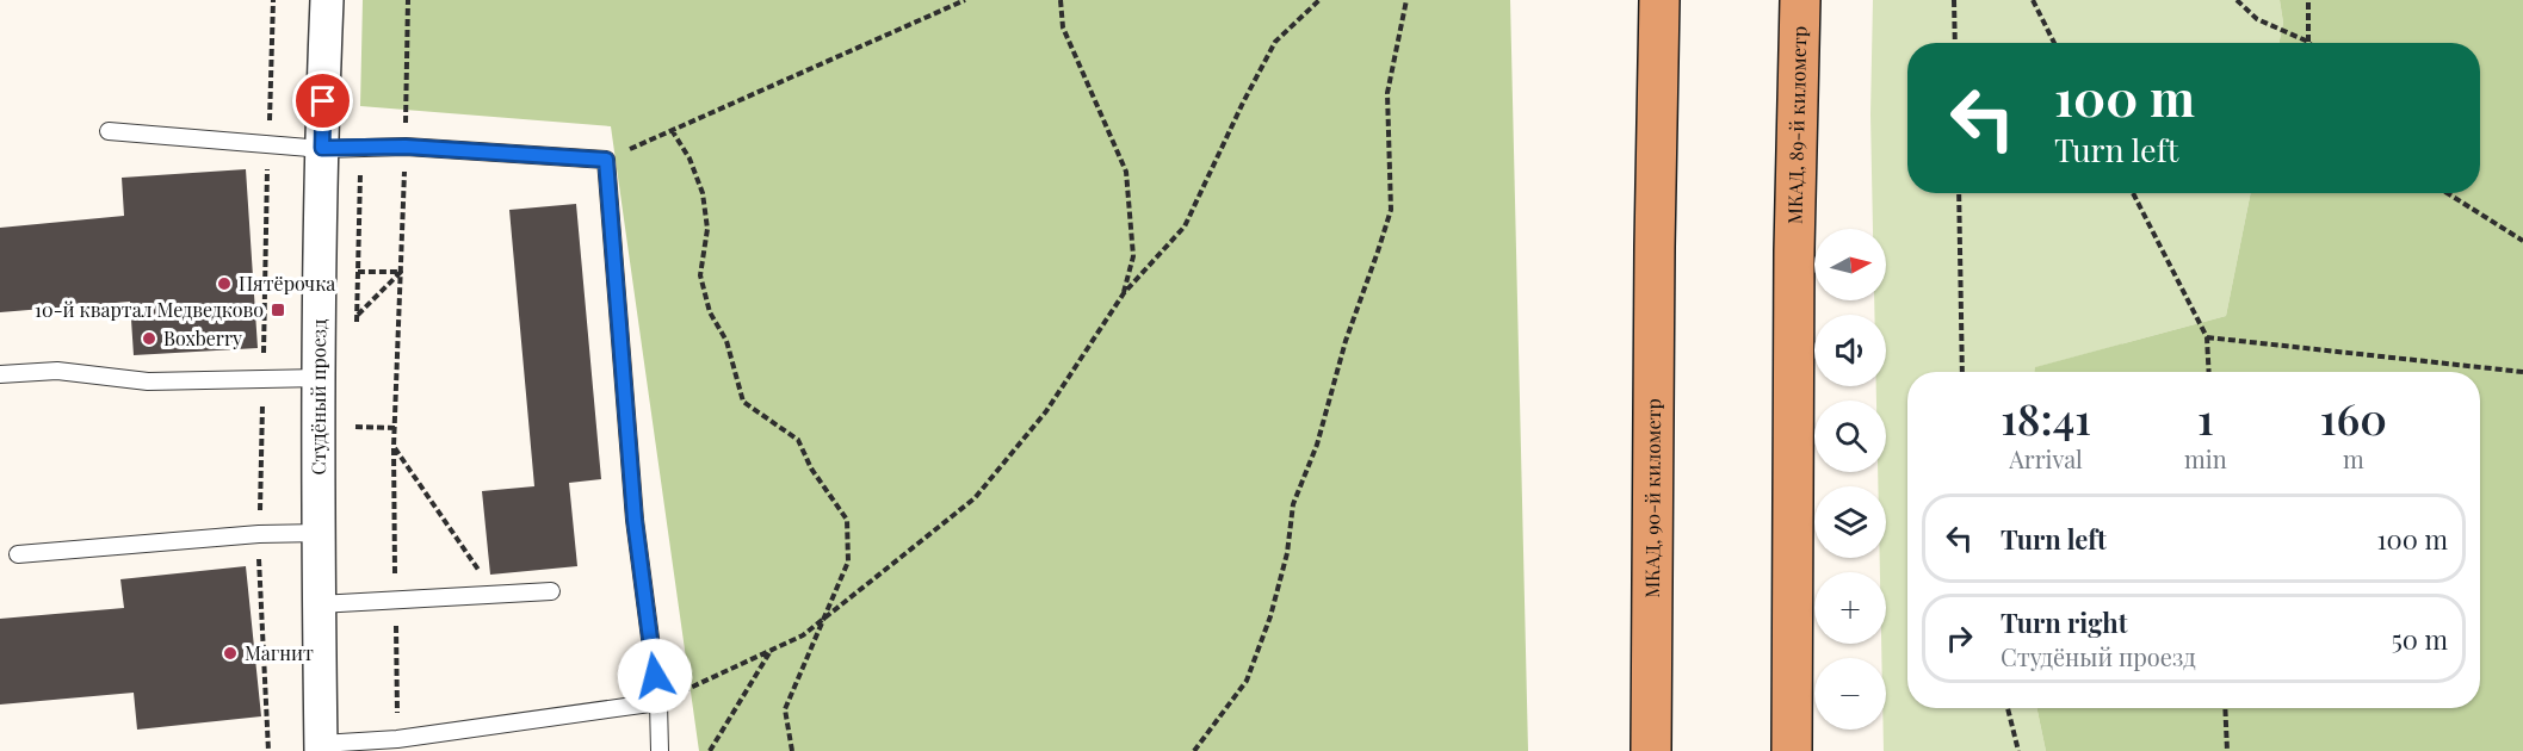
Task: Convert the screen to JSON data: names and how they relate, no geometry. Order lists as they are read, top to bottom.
{
  "streets": {
    "highway": ["МКАД, 89-й километр", "МКАД, 90-й километр"],
    "street": ["Студёный проезд"]
  },
  "places": {
    "other": ["Пятёрочка", "Boxberry", "Магнит"],
    "transit": ["10-й квартал Медведково"]
  },
  "north": "right",
  "page": {
    "turn": ["100 m", "Turn left"],
    "map_buttons": ["+", "−"],
    "eta": [
      "18:41",
      "Arrival",
      "1",
      "min",
      "160",
      "m"
    ],
    "list": [
      {
        "name": "Turn left",
        "value": "100 m"
      },
      {
        "name": "Turn right",
        "note": "Студёный проезд",
        "value": "50 m"
      }
    ]
  }
}
